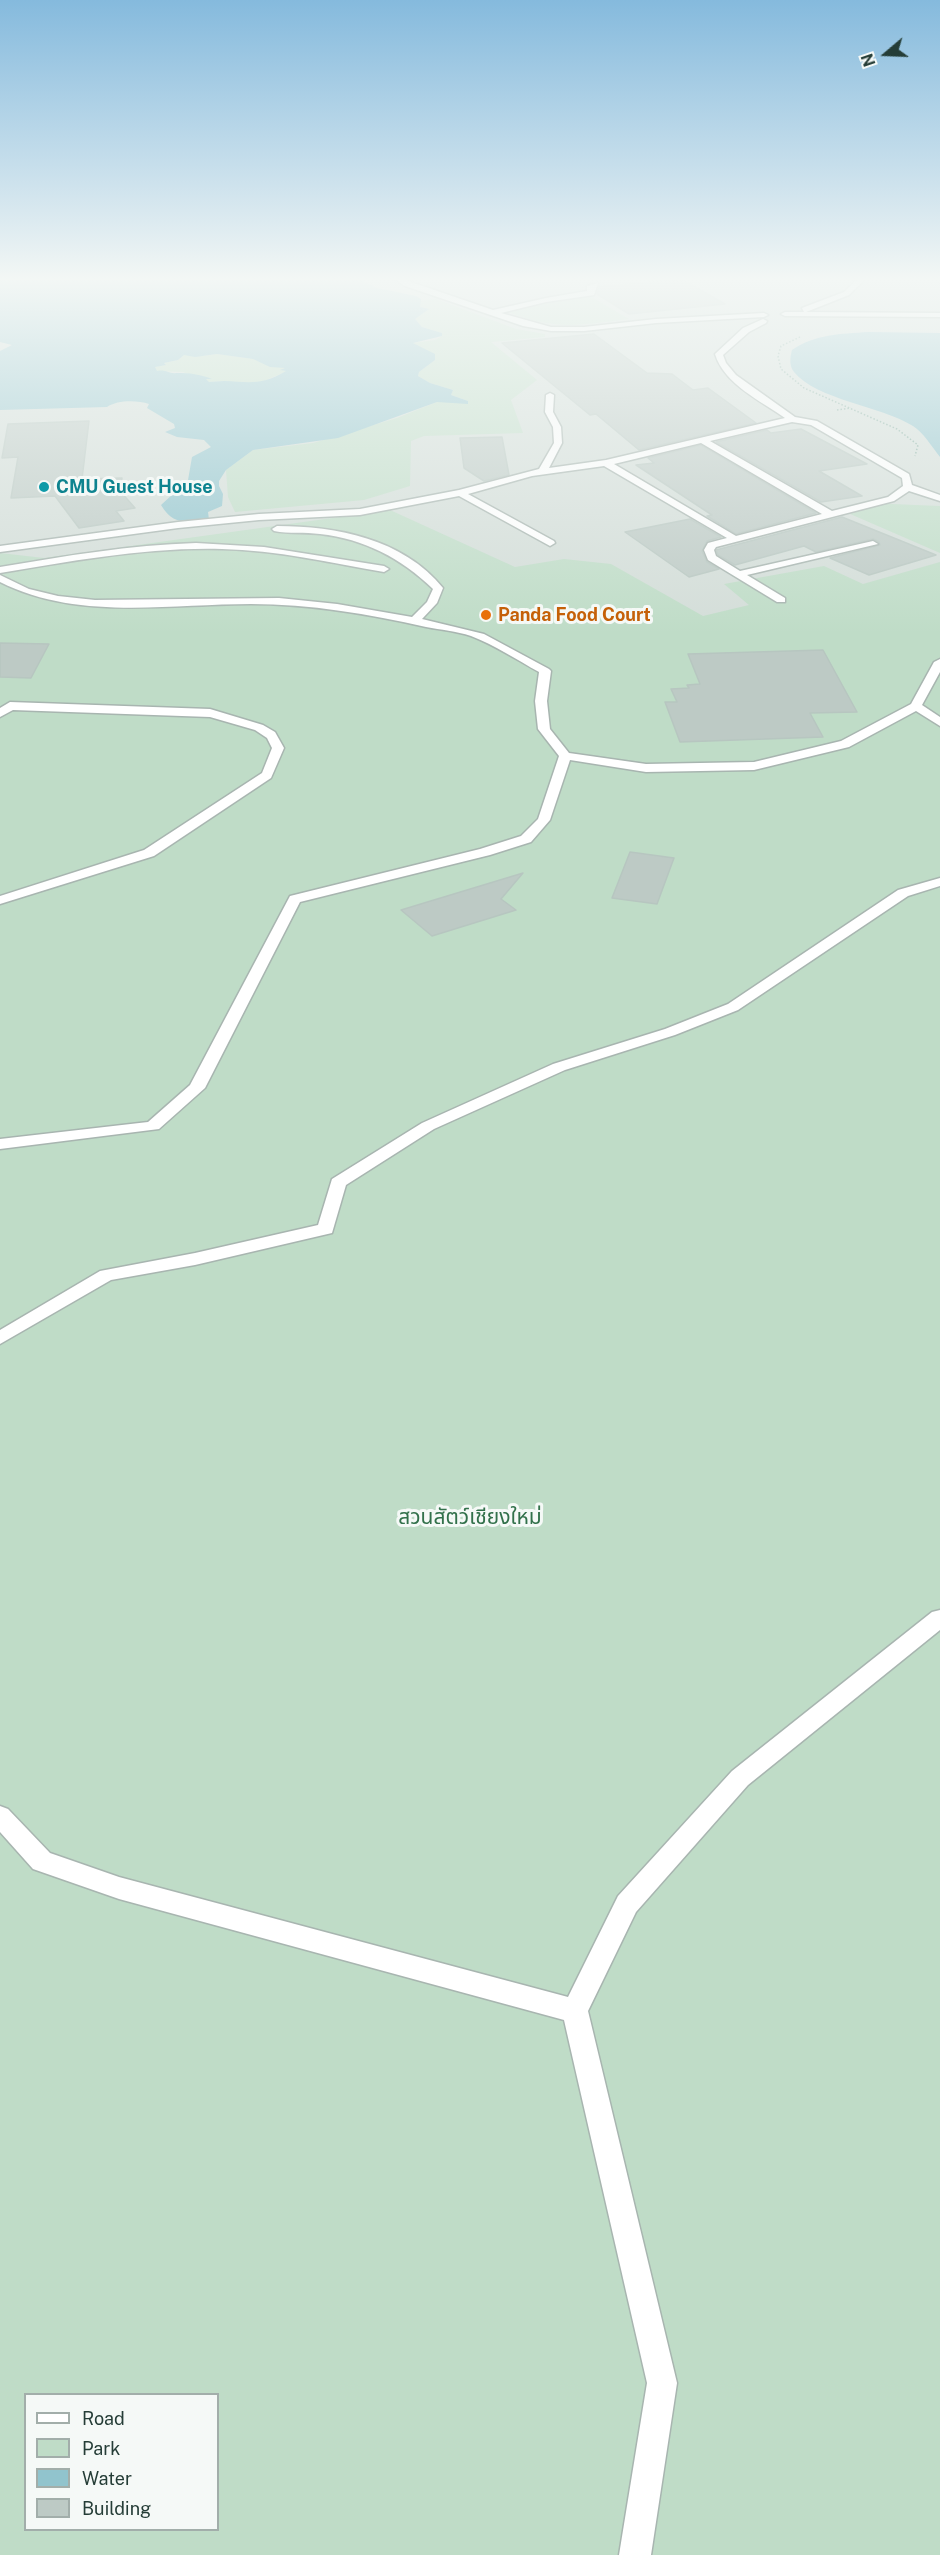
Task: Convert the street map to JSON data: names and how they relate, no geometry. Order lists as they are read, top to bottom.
{
  "parks": ["สวนสัตว์เชียงใหม่"],
  "places": ["CMU Guest House", "Panda Food Court"],
  "legend": [
    "Road",
    "Park",
    "Water",
    "Building"
  ],
  "north": "left"
}
